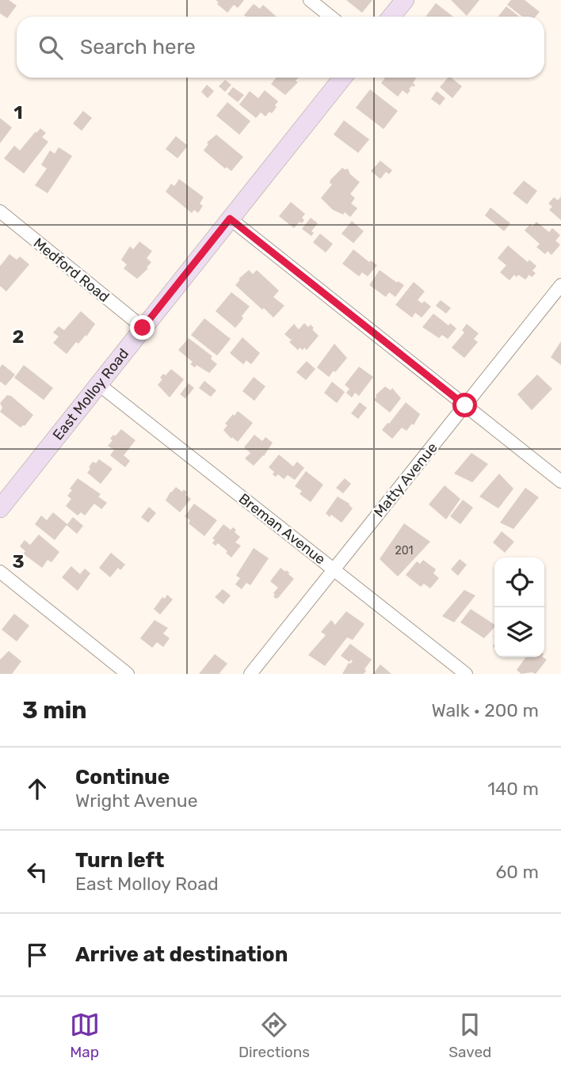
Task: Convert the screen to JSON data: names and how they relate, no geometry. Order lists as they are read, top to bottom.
{
  "streets": {
    "street": [
      "Medford Road",
      "East Molloy Road",
      "Matty Avenue",
      "Breman Avenue"
    ]
  },
  "crossings": [
    ["Medford Road", "East Molloy Road"],
    ["East Molloy Road", "Breman Avenue"],
    ["Matty Avenue", "Breman Avenue"]
  ],
  "house_numbers": ["201"],
  "page": {
    "search": "Search here",
    "heading": ["3 min", "Walk · 200 m"],
    "list": [
      ["Continue", "Wright Avenue", "140 m"],
      ["Turn left", "East Molloy Road", "60 m"],
      "Arrive at destination"
    ],
    "nav": ["Map", "Directions", "Saved"]
  },
  "grid": {
    "rows": ["1", "2", "3"]
  }
}
